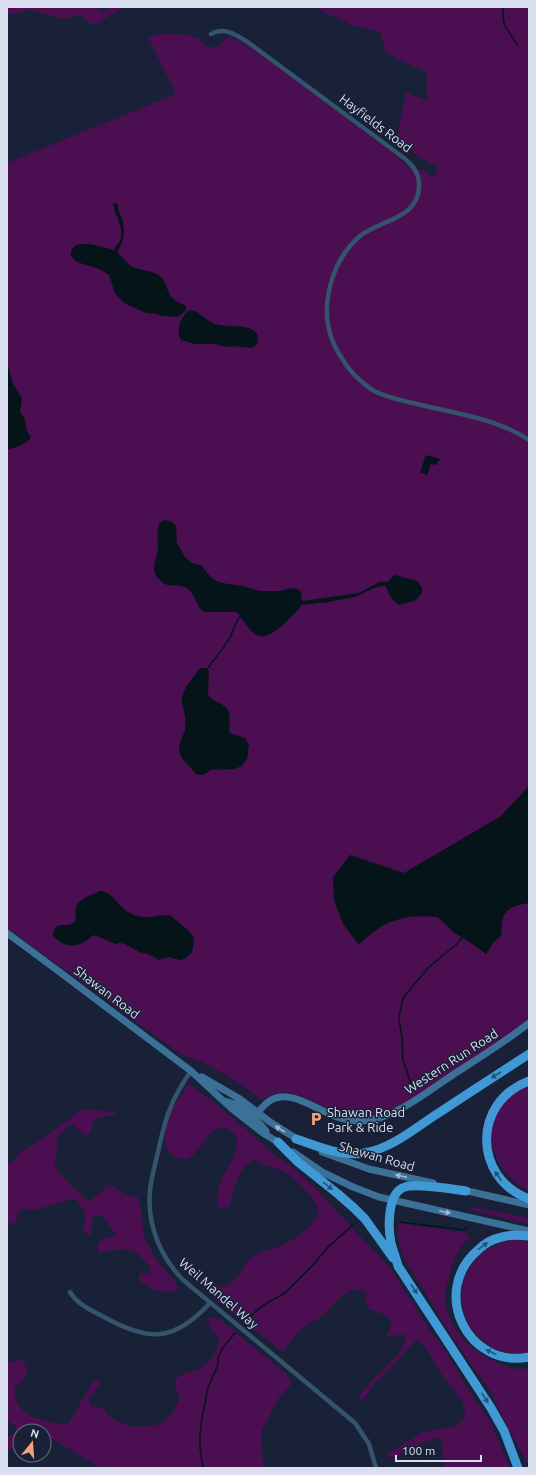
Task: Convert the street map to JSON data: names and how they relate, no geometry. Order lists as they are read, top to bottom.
{
  "streets": {
    "main road": ["Shawan Road", "Western Run Road"],
    "street": ["Hayfields Road", "Weil Mandel Way"]
  },
  "crossings": [
    ["Shawan Road", "Western Run Road"],
    ["Shawan Road", "Weil Mandel Way"]
  ],
  "places": {
    "parking": ["Shawan Road Park & Ride"]
  },
  "scale_bar": "100 m",
  "north": "top"
}
